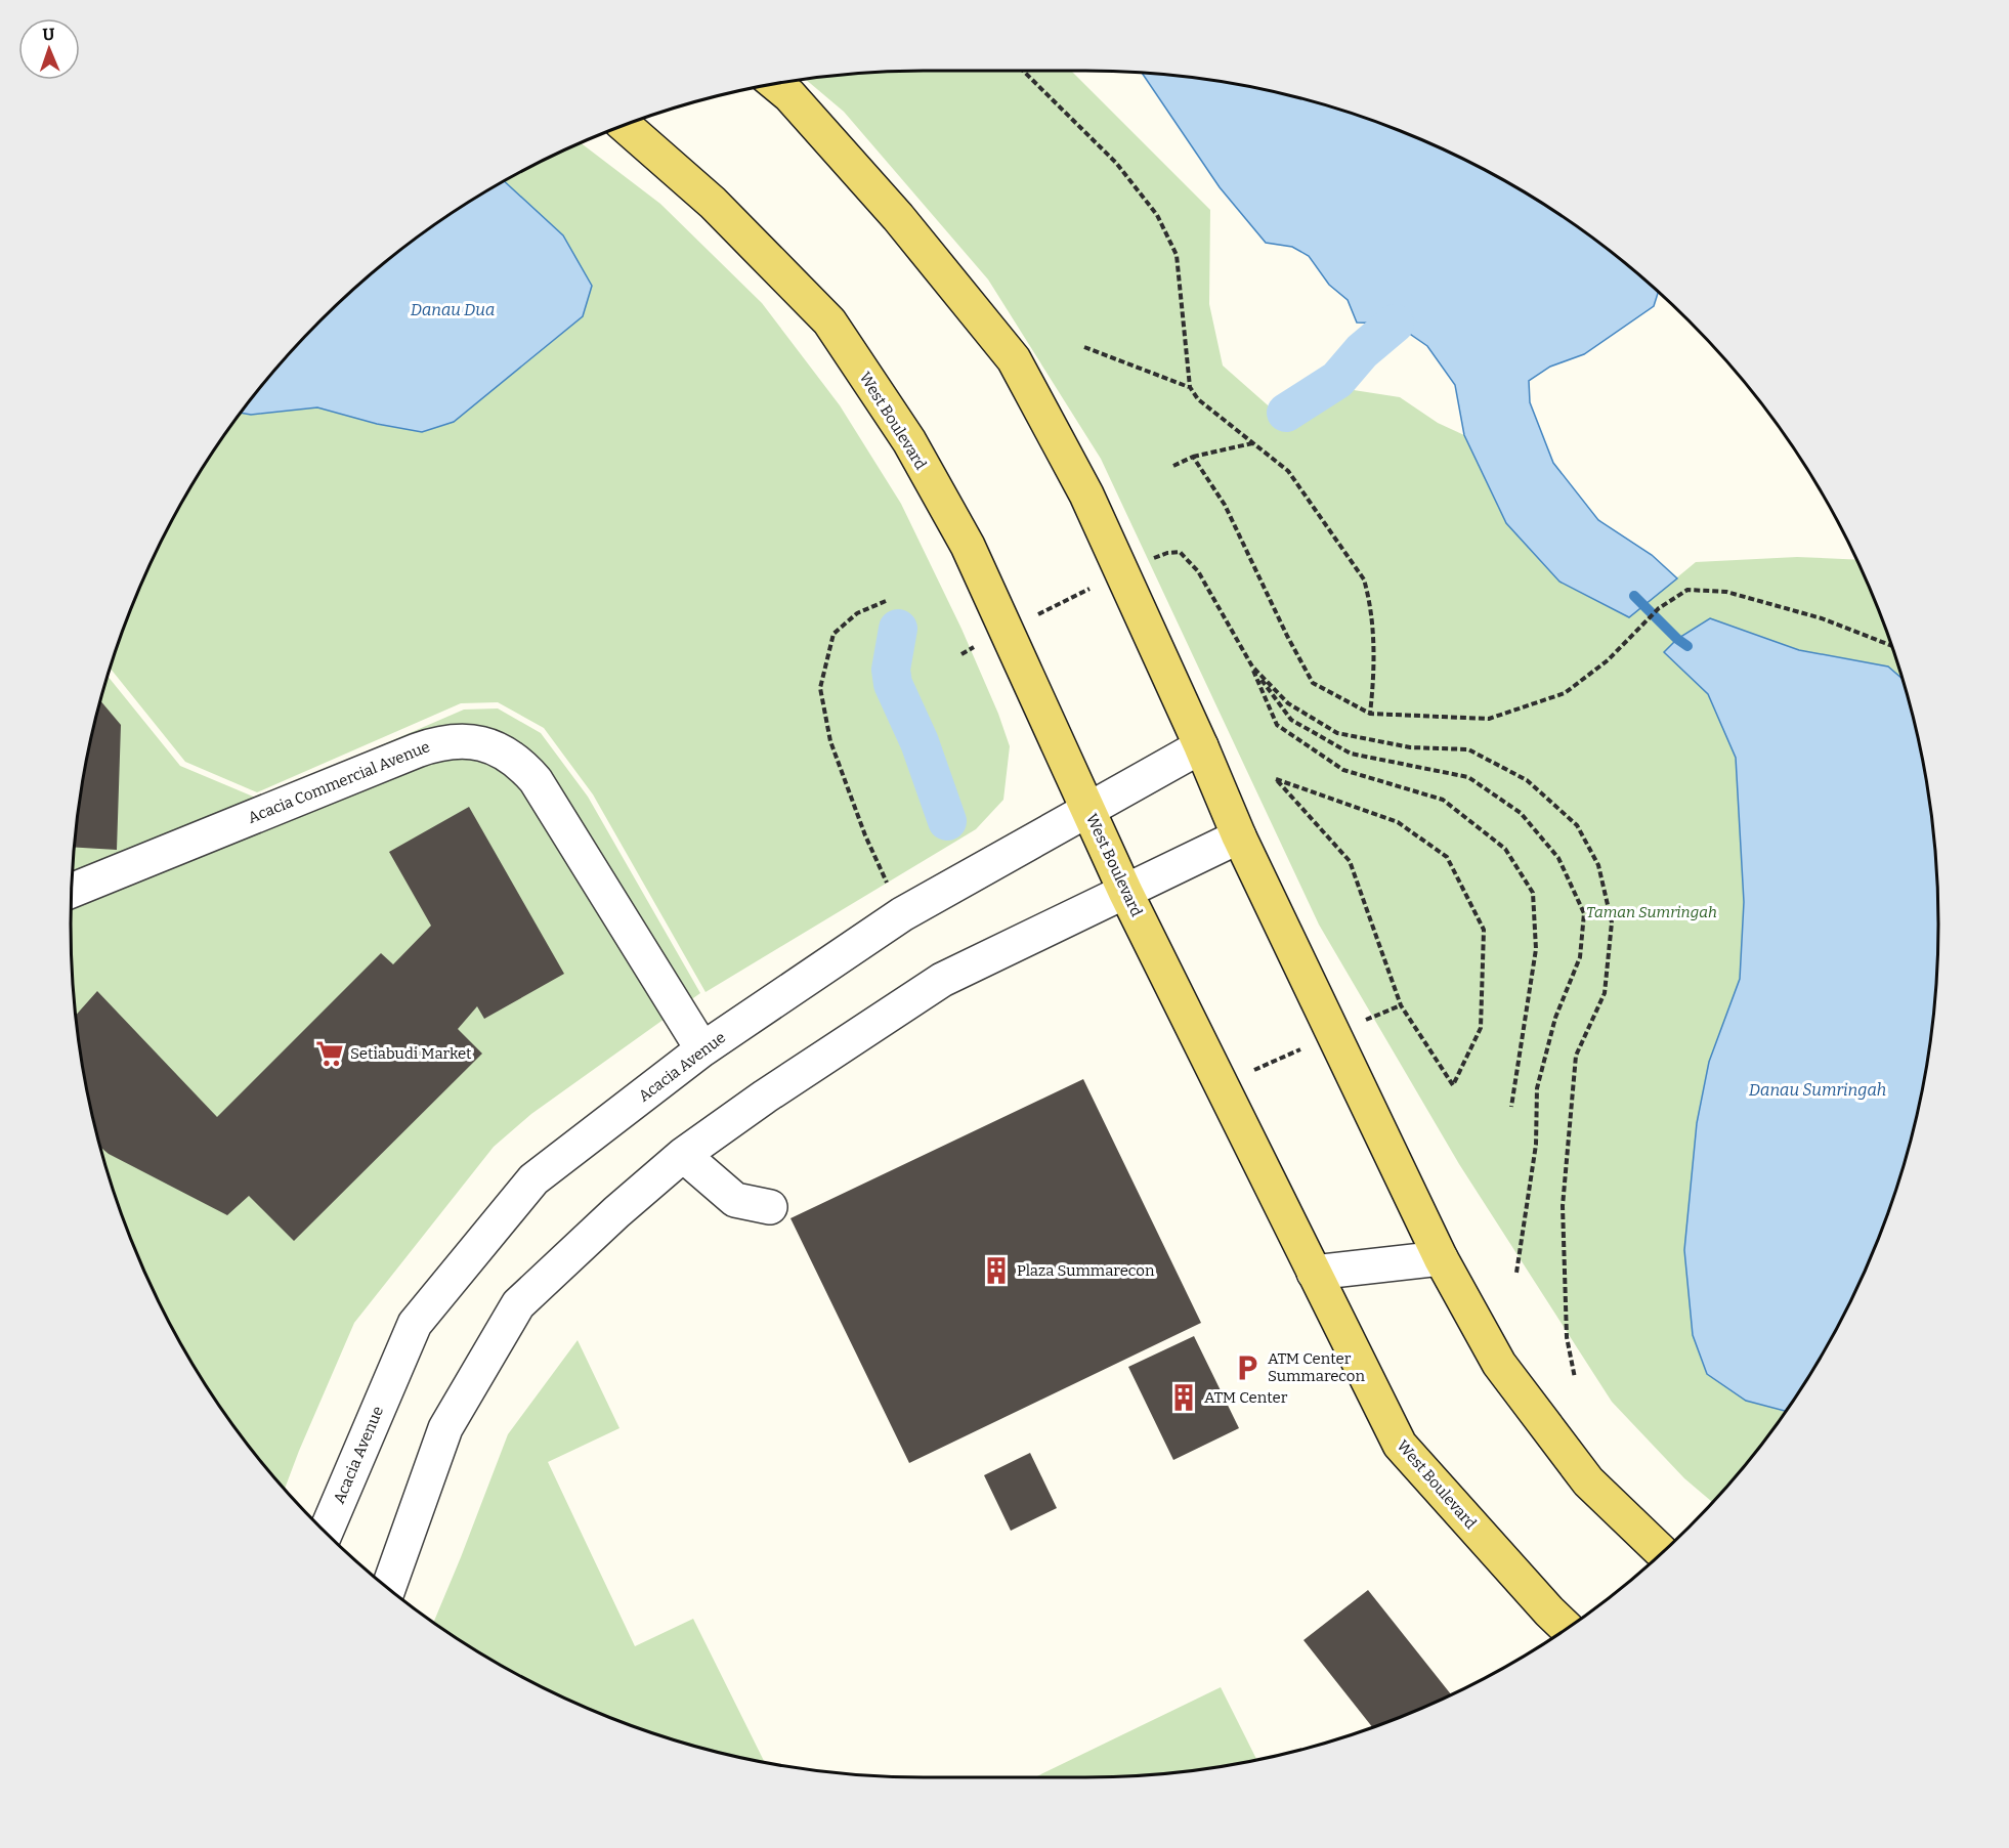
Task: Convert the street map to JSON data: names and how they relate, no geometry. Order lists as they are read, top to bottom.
{
  "streets": {
    "main road": ["West Boulevard"],
    "street": ["Acacia Commercial Avenue", "Acacia Avenue"]
  },
  "crossings": [
    ["West Boulevard", "Acacia Avenue"],
    ["Acacia Commercial Avenue", "Acacia Avenue"]
  ],
  "water": ["Danau Dua", "Danau Sumringah"],
  "parks": ["Taman Sumringah"],
  "places": {
    "supermarket": ["Setiabudi Market"],
    "building": ["Plaza Summarecon", "ATM Center"],
    "parking": ["ATM Center Summarecon"]
  },
  "north": "top"
}
